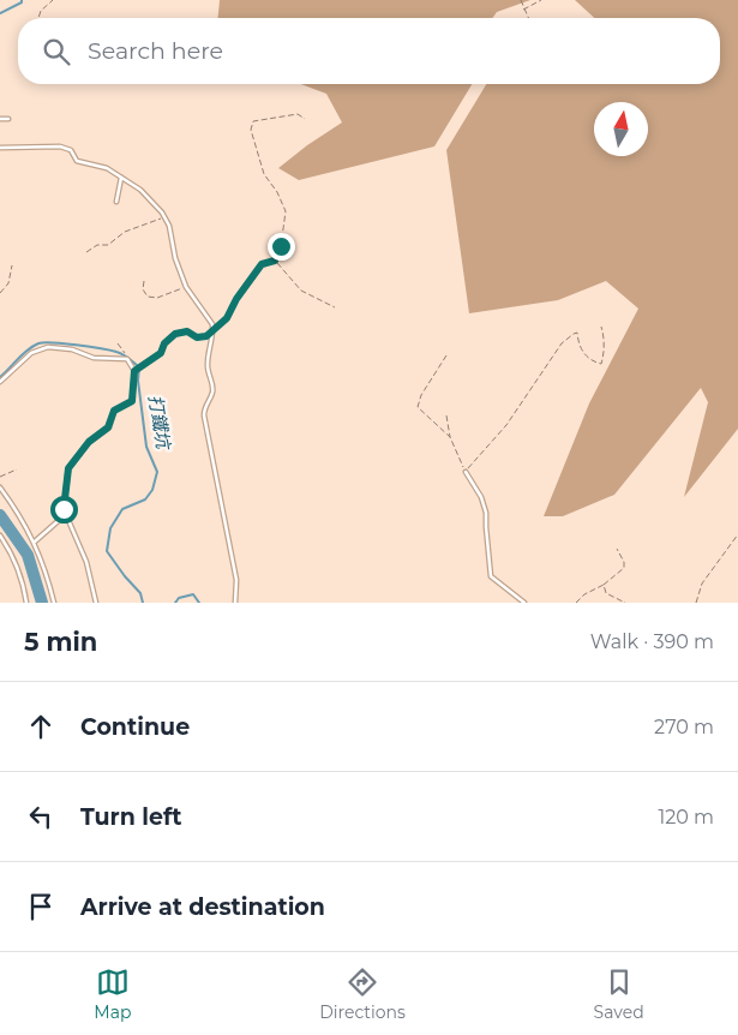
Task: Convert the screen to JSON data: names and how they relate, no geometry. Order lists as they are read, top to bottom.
{
  "water": ["打鐵坑"],
  "north": "top",
  "page": {
    "search": "Search here",
    "heading": ["5 min", "Walk · 390 m"],
    "list": [
      ["Continue", "270 m"],
      ["Turn left", "120 m"],
      "Arrive at destination"
    ],
    "nav": ["Map", "Directions", "Saved"]
  }
}
